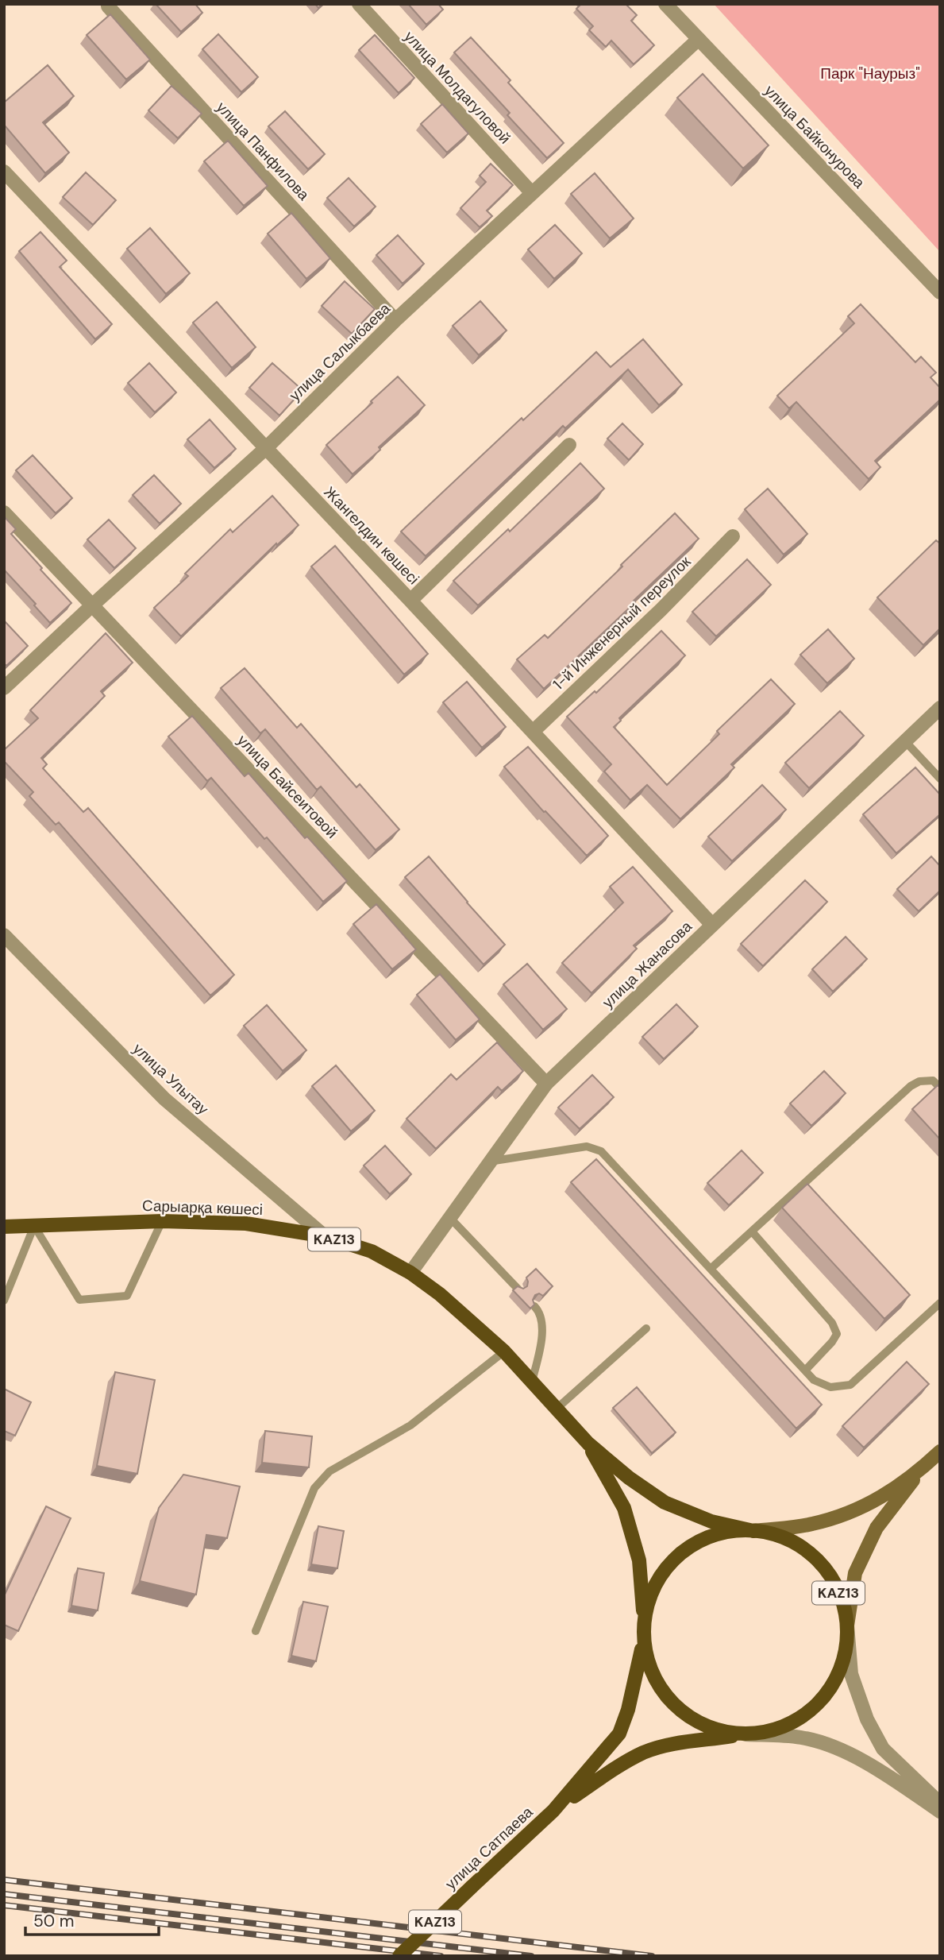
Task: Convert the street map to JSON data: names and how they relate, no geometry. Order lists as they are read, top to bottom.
{
  "streets": {
    "main road": ["Сарыарқа көшесі", "KAZ13", "улица Сатпаева"],
    "street": [
      "улица Молдагуловой",
      "улица Байконурова",
      "улица Панфилова",
      "улица Салыкбаева",
      "Жангелдин көшесі",
      "1-й Инженерный переулок",
      "улица Байсеитовой",
      "улица Жанасова",
      "улица Улытау"
    ]
  },
  "crossings": [
    ["улица Молдагуловой", "улица Салыкбаева"],
    ["улица Байконурова", "улица Салыкбаева"],
    ["улица Панфилова", "улица Салыкбаева"],
    ["улица Салыкбаева", "Жангелдин көшесі"],
    ["улица Салыкбаева", "улица Байсеитовой"],
    ["Жангелдин көшесі", "1-й Инженерный переулок"],
    ["Жангелдин көшесі", "улица Жанасова"],
    ["улица Байсеитовой", "улица Жанасова"],
    ["улица Жанасова", "Сарыарқа көшесі"],
    ["улица Улытау", "Сарыарқа көшесі"],
    ["Сарыарқа көшесі", "KAZ13"],
    ["KAZ13", "улица Сатпаева"]
  ],
  "parks": ["Парк \"Наурыз\""],
  "scale_bar": "50 m"
}
